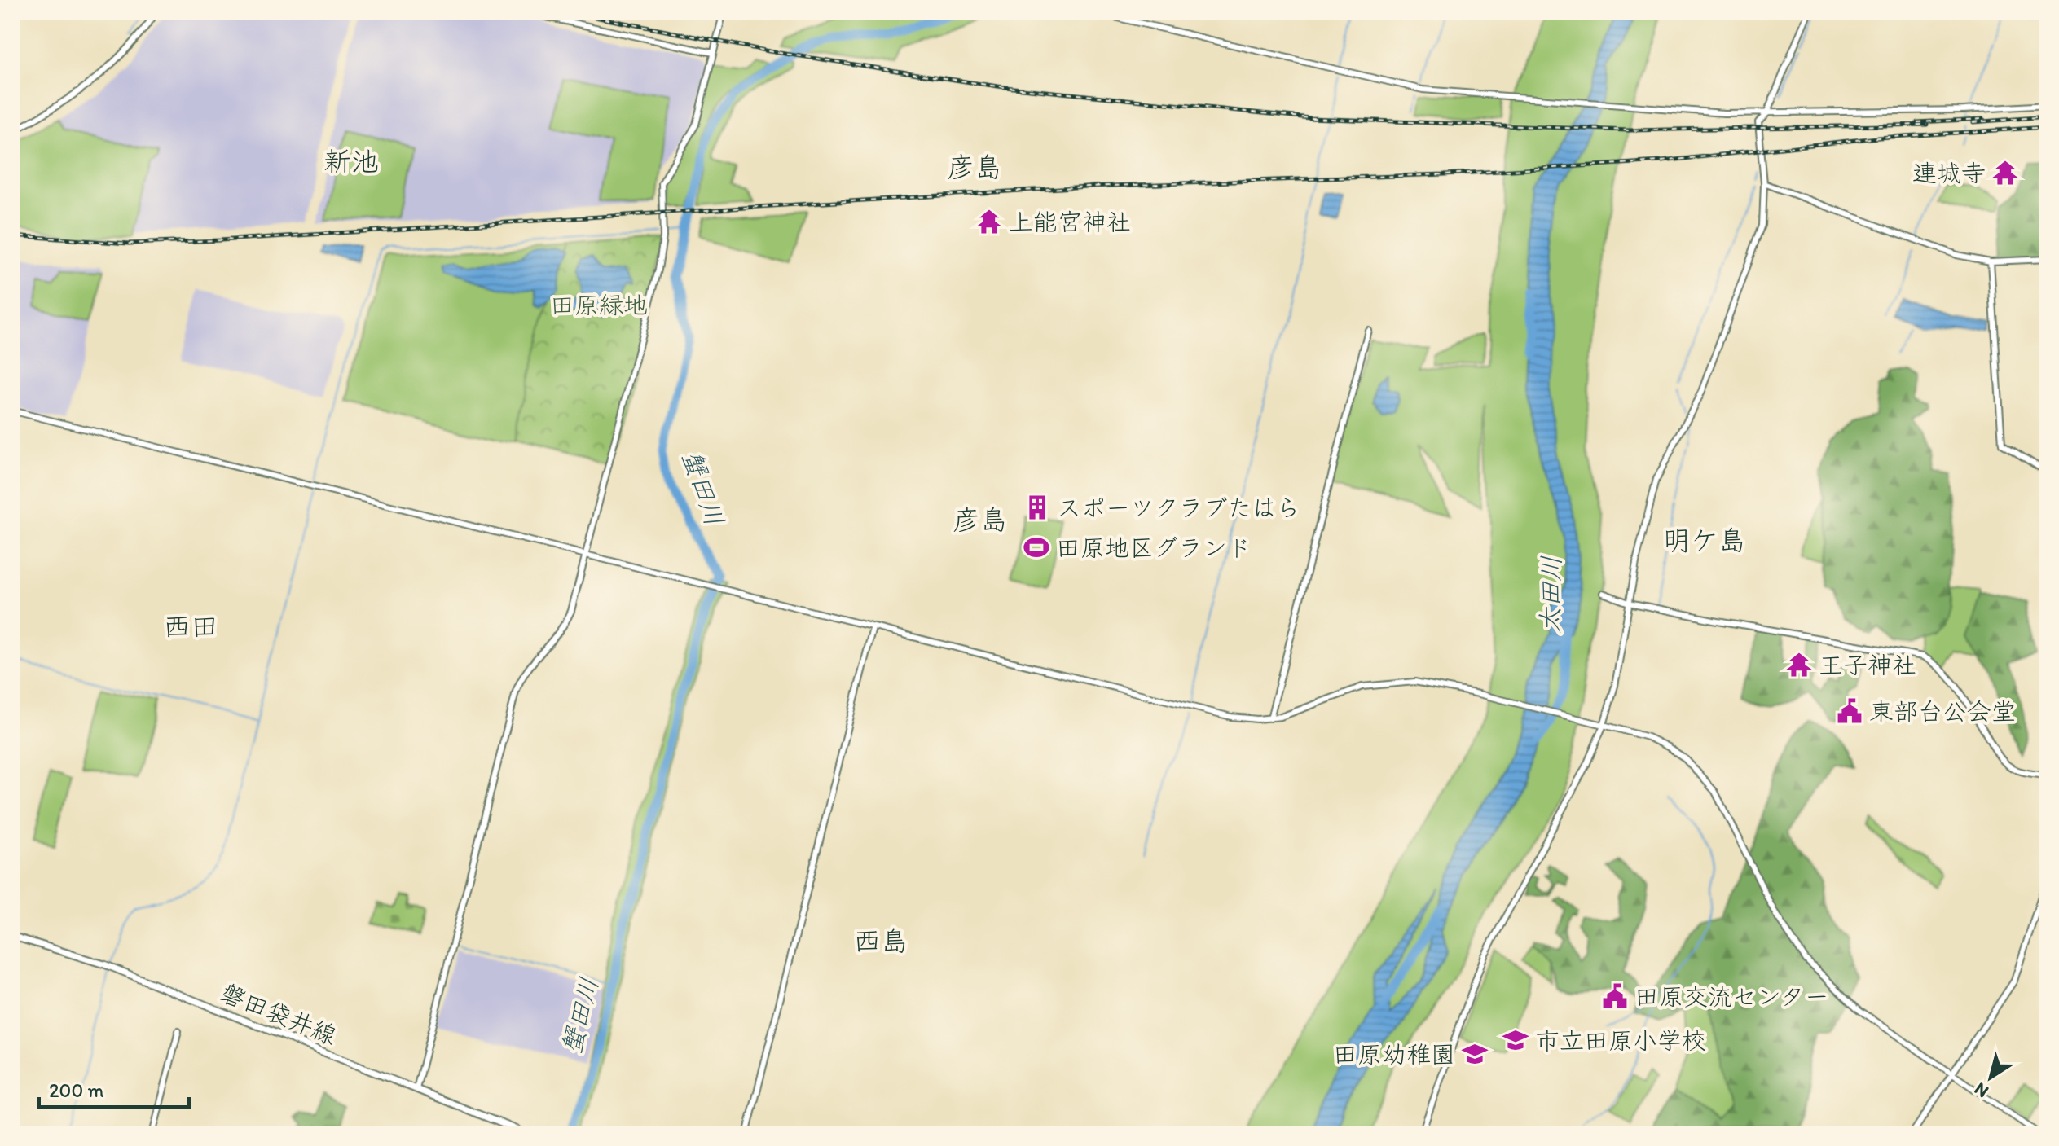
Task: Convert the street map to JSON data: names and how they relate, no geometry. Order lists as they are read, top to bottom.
{
  "streets": {
    "main road": ["磐田袋井線"]
  },
  "districts": [
    "新池",
    "彦島",
    "彦島",
    "明ケ島",
    "西田",
    "西島"
  ],
  "water": ["蟹田川", "太田川"],
  "parks": ["田原緑地"],
  "places": {
    "temple": ["連城寺", "上能宮神社", "王子神社"],
    "building": ["スポーツクラブたはら"],
    "sports": ["田原地区グランド"],
    "public building": ["東部台公会堂", "田原交流センター"],
    "school or university": ["市立田原小学校", "田原幼稚園"]
  },
  "scale_bar": "200 m",
  "north": "bottom left"
}
